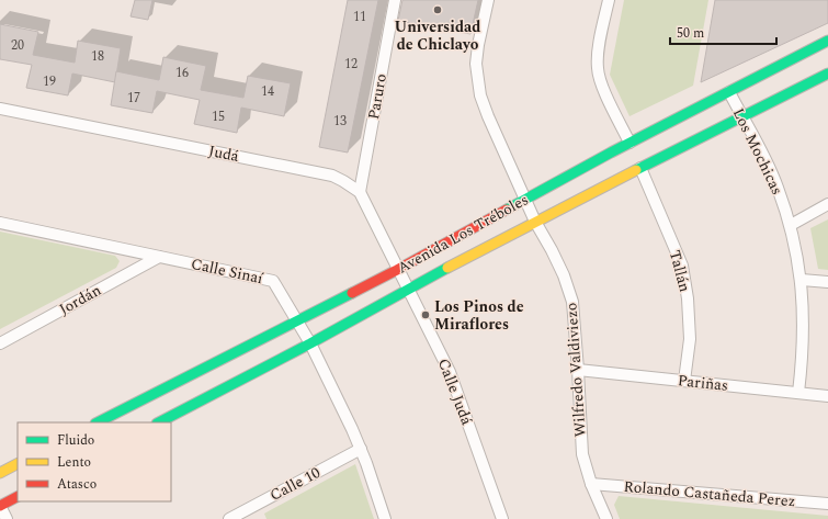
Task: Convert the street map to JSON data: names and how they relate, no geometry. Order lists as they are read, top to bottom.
{
  "streets": {
    "main road": ["Avenida Los Tréboles"],
    "street": [
      "Paruro",
      "Los Mochicas",
      "Judá",
      "Calle Sinaí",
      "Tallán",
      "Jordán",
      "Wilfredo Valdiviezo",
      "Pariñas",
      "Calle Judá",
      "Calle 10",
      "Rolando Castañeda Perez"
    ]
  },
  "crossings": [
    ["Paruro", "Judá"],
    ["Los Mochicas", "Avenida Los Tréboles"],
    ["Los Mochicas", "Pariñas"],
    ["Judá", "Avenida Los Tréboles"],
    ["Judá", "Calle Judá"],
    ["Avenida Los Tréboles", "Calle Sinaí"],
    ["Avenida Los Tréboles", "Tallán"],
    ["Avenida Los Tréboles", "Wilfredo Valdiviezo"],
    ["Avenida Los Tréboles", "Calle Judá"],
    ["Calle Sinaí", "Jordán"],
    ["Calle Sinaí", "Calle 10"],
    ["Tallán", "Pariñas"],
    ["Wilfredo Valdiviezo", "Pariñas"],
    ["Wilfredo Valdiviezo", "Rolando Castañeda Perez"]
  ],
  "places": ["Universidad de Chiclayo", "Los Pinos de Miraflores"],
  "house_numbers": [
    "11",
    "20",
    "18",
    "12",
    "16",
    "19",
    "14",
    "17",
    "15",
    "13"
  ],
  "legend": ["Fluido", "Lento", "Atasco"],
  "scale_bar": "50 m"
}
